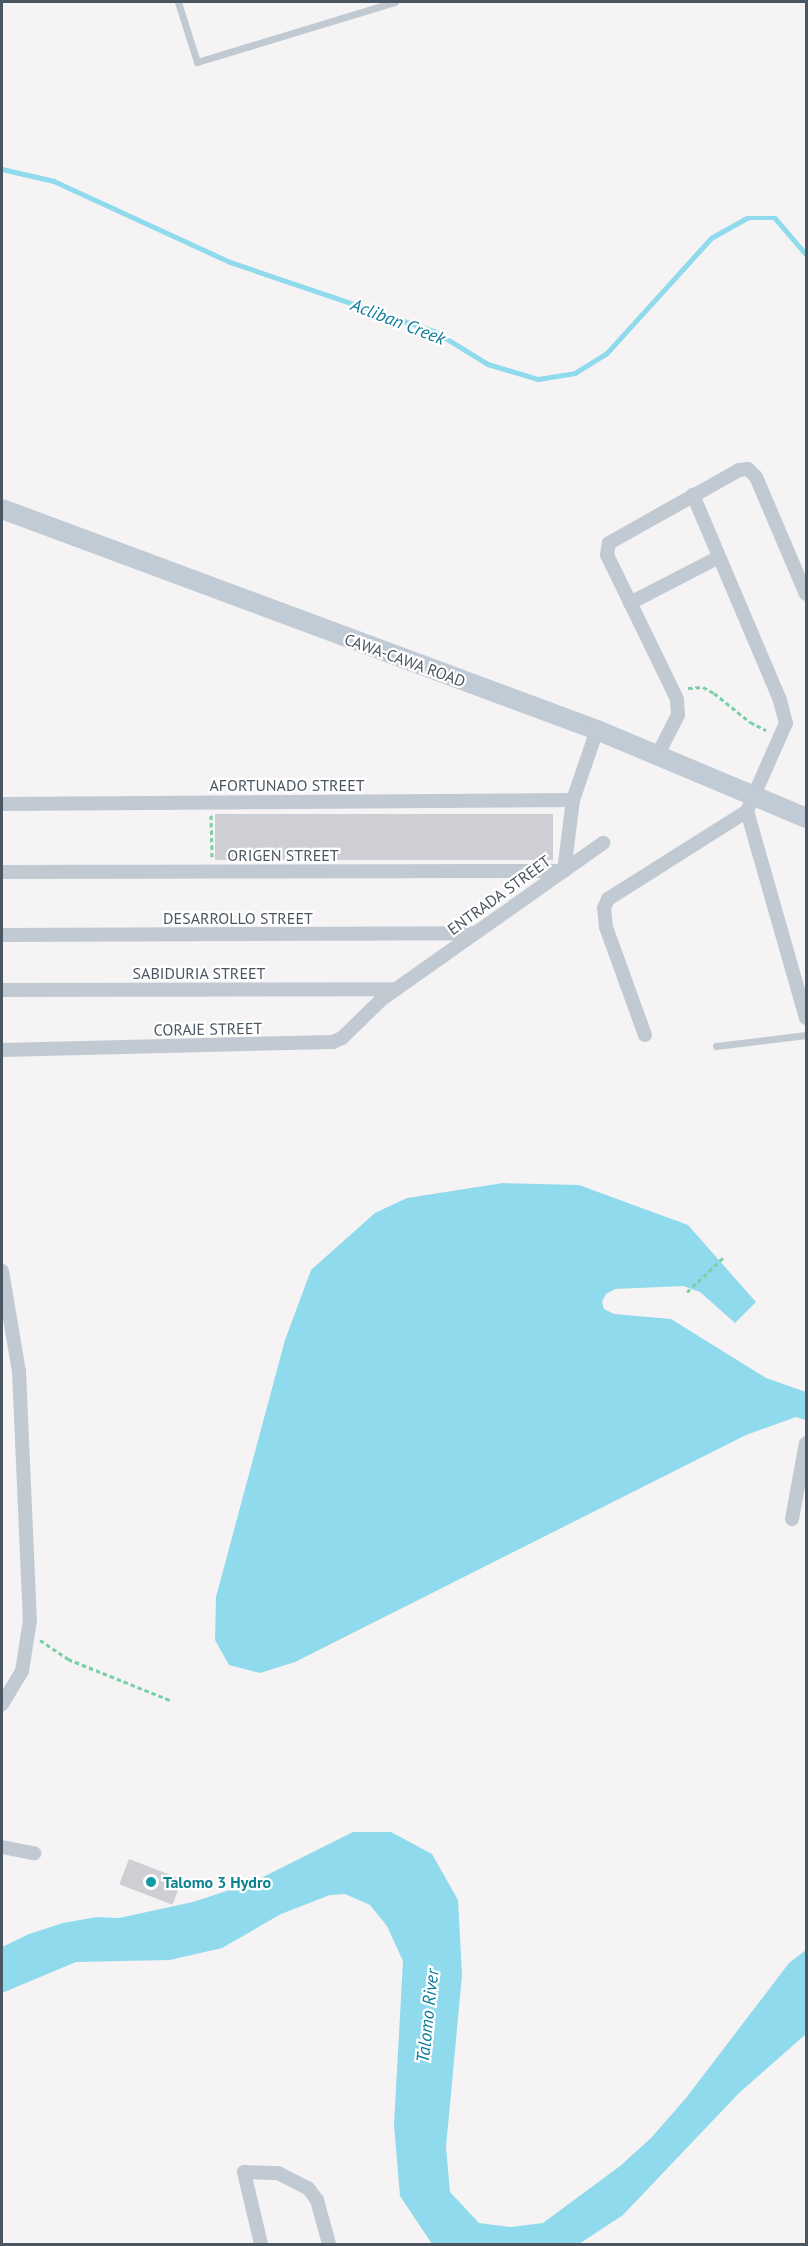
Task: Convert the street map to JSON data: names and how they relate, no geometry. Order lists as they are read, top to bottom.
{
  "streets": {
    "street": [
      "CAWA-CAWA ROAD",
      "AFORTUNADO STREET",
      "ORIGEN STREET",
      "ENTRADA STREET",
      "DESARROLLO STREET",
      "SABIDURIA STREET",
      "CORAJE STREET"
    ]
  },
  "crossings": [
    ["CAWA-CAWA ROAD", "ENTRADA STREET"],
    ["AFORTUNADO STREET", "ENTRADA STREET"],
    ["ORIGEN STREET", "ENTRADA STREET"],
    ["ENTRADA STREET", "DESARROLLO STREET"],
    ["ENTRADA STREET", "SABIDURIA STREET"],
    ["ENTRADA STREET", "CORAJE STREET"],
    ["SABIDURIA STREET", "CORAJE STREET"]
  ],
  "water": ["Acliban Creek", "Talomo River"],
  "places": ["Talomo 3 Hydro"]
}
